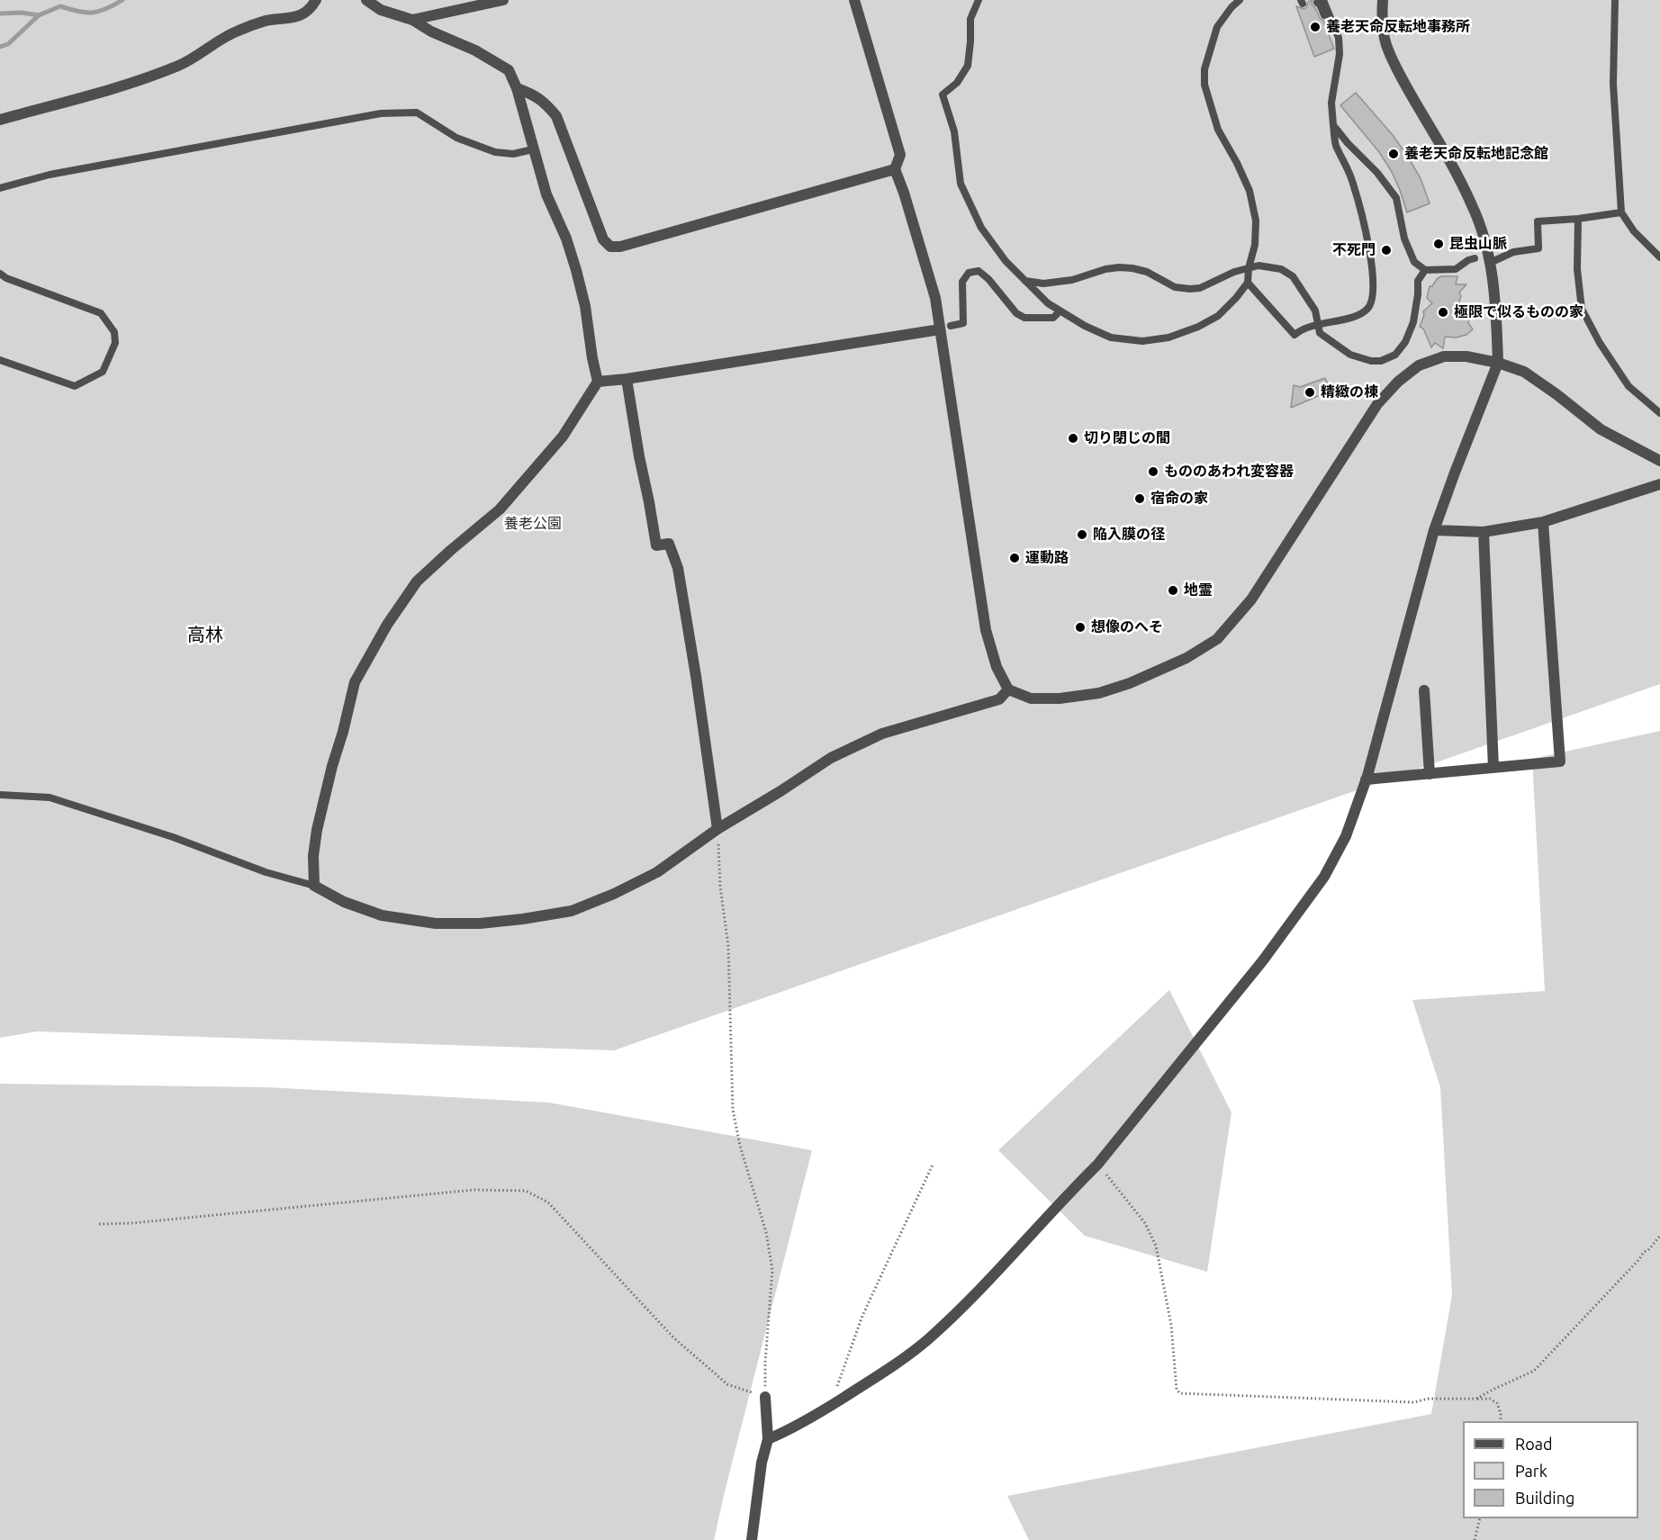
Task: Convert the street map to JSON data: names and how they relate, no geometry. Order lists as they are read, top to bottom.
{
  "districts": ["高林"],
  "parks": ["養老公園"],
  "places": [
    "養老天命反転地事務所",
    "養老天命反転地記念館",
    "昆虫山脈",
    "不死門",
    "極限で似るものの家",
    "精緻の棟",
    "切り閉じの間",
    "もののあわれ変容器",
    "宿命の家",
    "陥入膜の径",
    "運動路",
    "地霊",
    "想像のへそ"
  ],
  "legend": ["Road", "Park", "Building"]
}
